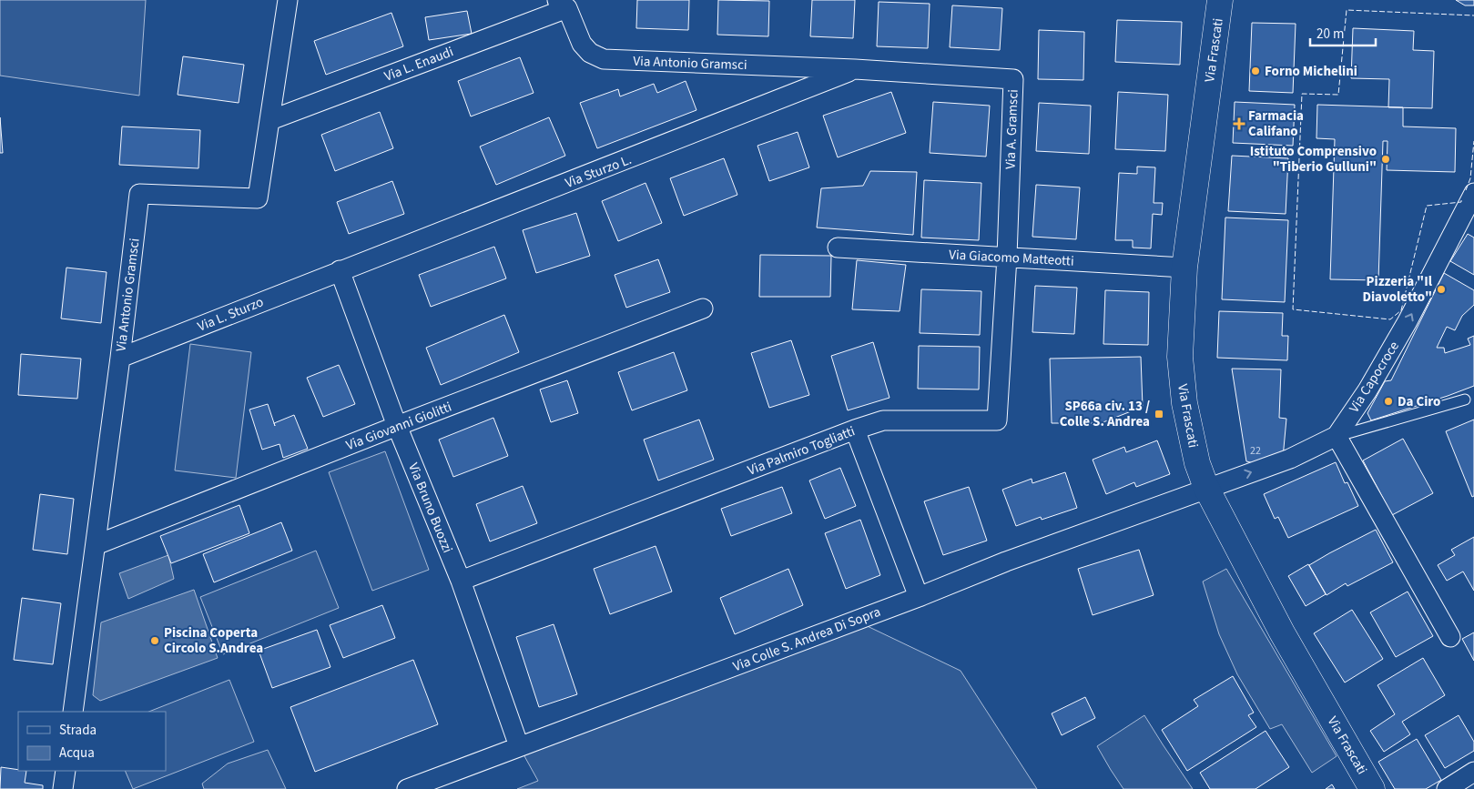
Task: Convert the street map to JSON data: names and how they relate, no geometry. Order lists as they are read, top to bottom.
{
  "streets": {
    "street": [
      "Via Frascati",
      "Via Antonio Gramsci",
      "Via L. Enaudi",
      "Via A. Gramsci",
      "Via Sturzo L.",
      "Via Giacomo Matteotti",
      "Via L. Sturzo",
      "Via Capocroce",
      "Via Giovanni Giolitti",
      "Via Palmiro Togliatti",
      "Via Bruno Buozzi",
      "Via Colle S. Andrea Di Sopra"
    ]
  },
  "crossings": [
    ["Via Frascati", "Via Giacomo Matteotti"],
    ["Via Frascati", "Via Capocroce"],
    ["Via Frascati", "Via Colle S. Andrea Di Sopra"],
    ["Via Antonio Gramsci", "Via L. Enaudi"],
    ["Via Antonio Gramsci", "Via A. Gramsci"],
    ["Via Antonio Gramsci", "Via Sturzo L."],
    ["Via Antonio Gramsci", "Via L. Sturzo"],
    ["Via Antonio Gramsci", "Via Giovanni Giolitti"],
    ["Via A. Gramsci", "Via Sturzo L."],
    ["Via A. Gramsci", "Via Giacomo Matteotti"],
    ["Via A. Gramsci", "Via Palmiro Togliatti"],
    ["Via Sturzo L.", "Via L. Sturzo"],
    ["Via Sturzo L.", "Via Bruno Buozzi"],
    ["Via Giacomo Matteotti", "Via Palmiro Togliatti"],
    ["Via L. Sturzo", "Via Bruno Buozzi"],
    ["Via Capocroce", "Via Colle S. Andrea Di Sopra"],
    ["Via Giovanni Giolitti", "Via Bruno Buozzi"],
    ["Via Palmiro Togliatti", "Via Bruno Buozzi"],
    ["Via Bruno Buozzi", "Via Colle S. Andrea Di Sopra"]
  ],
  "one_way": ["Via Capocroce"],
  "places": {
    "other": [
      "Forno Michelini",
      "Istituto Comprensivo \"Tiberio Gulluni\"",
      "Pizzeria \"Il Diavoletto\"",
      "Da Ciro",
      "Piscina Coperta Circolo S.Andrea"
    ],
    "health": ["Farmacia Califano"],
    "transit": ["SP66a civ. 13 / Colle S. Andrea"]
  },
  "house_numbers": ["22"],
  "legend": ["Strada", "Acqua"],
  "scale_bar": "20 m"
}
